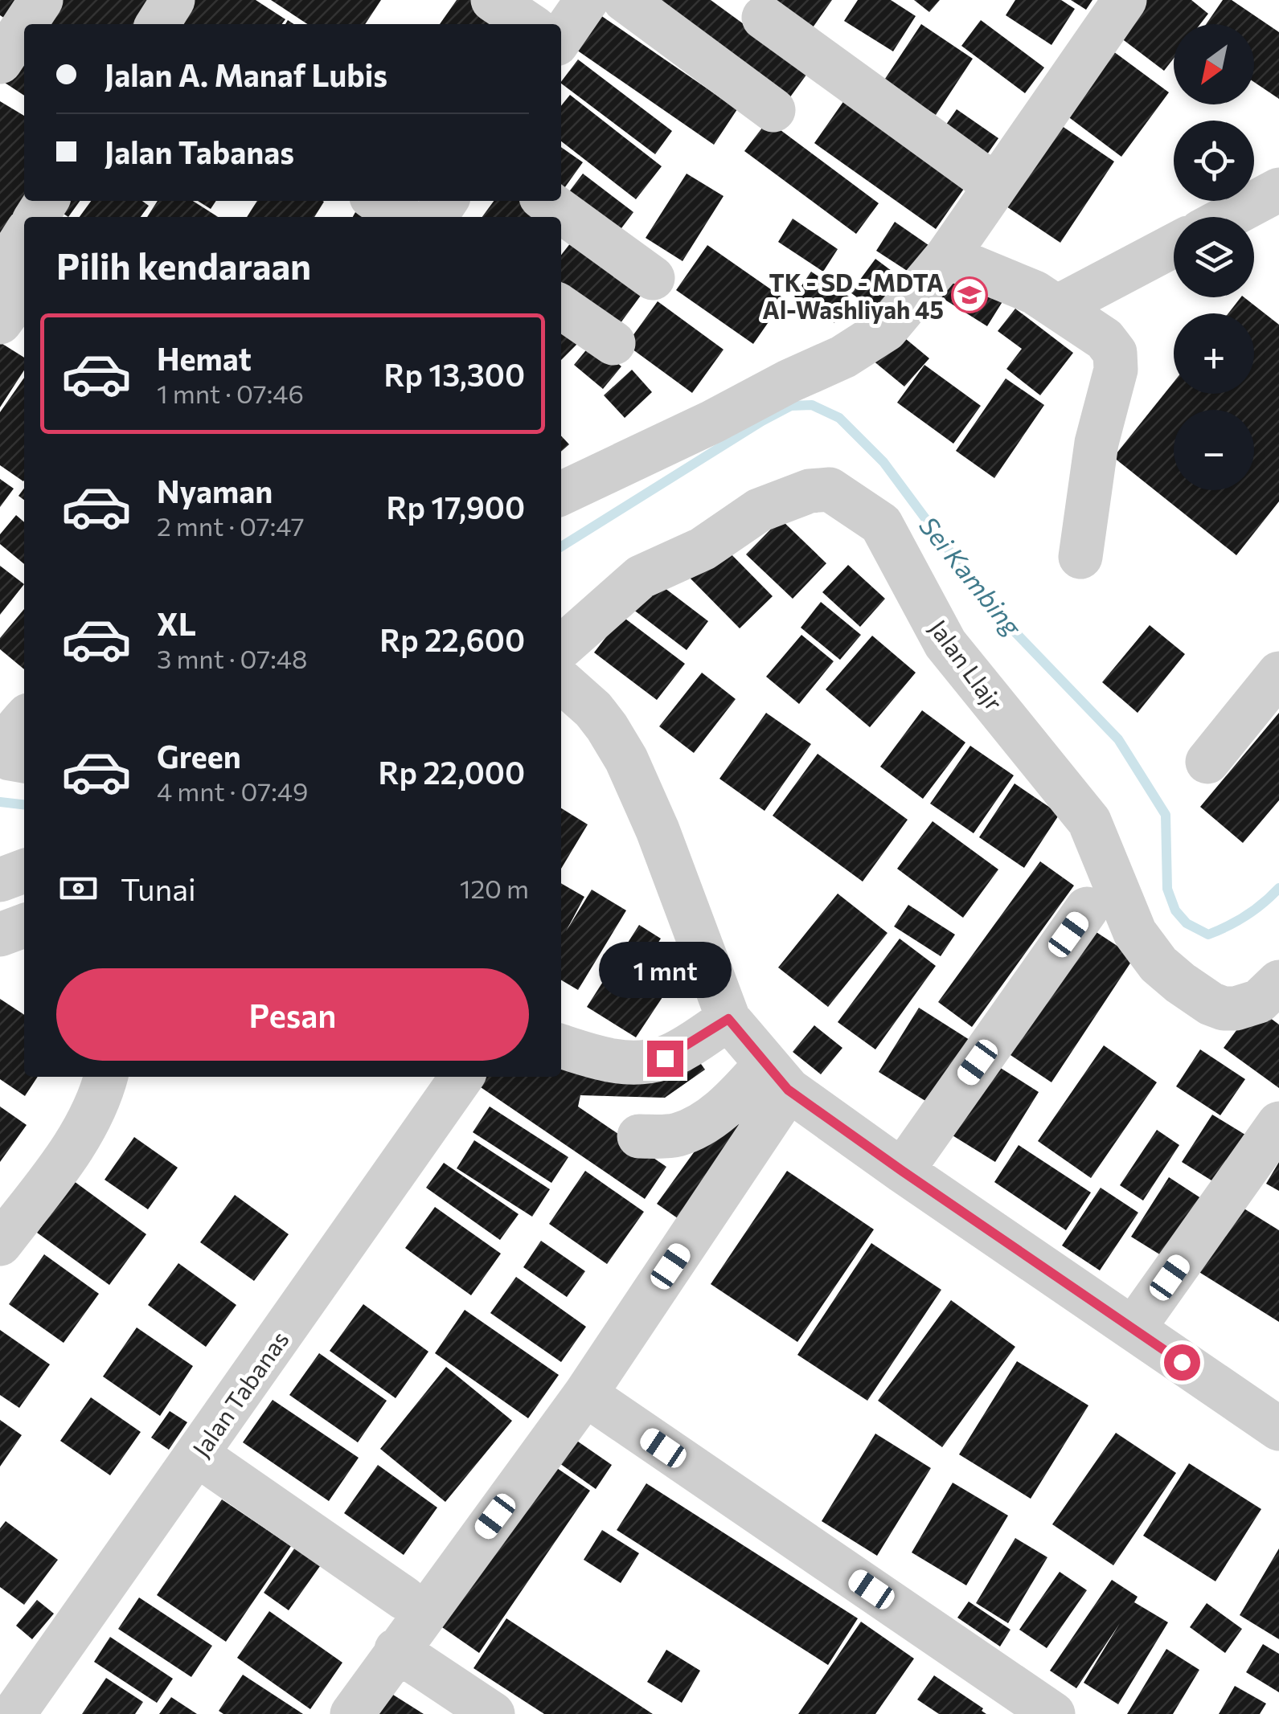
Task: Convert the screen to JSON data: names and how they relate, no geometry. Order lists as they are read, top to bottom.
{
  "streets": {
    "street": ["Jalan Llajr", "Jalan Tabanas"]
  },
  "water": ["Sei Kambing"],
  "places": {
    "school or university": ["TK - SD - MDTA Al-Washliyah 45"]
  },
  "north": "bottom left",
  "page": {
    "map_buttons": ["+", "−"],
    "banner": ["Jalan A. Manaf Lubis", "Jalan Tabanas"],
    "heading": "Pilih kendaraan",
    "list": [
      {
        "name": "Hemat",
        "note": "1 mnt · 07:46",
        "value": "Rp 13,300"
      },
      {
        "name": "Nyaman",
        "note": "2 mnt · 07:47",
        "value": "Rp 17,900"
      },
      {
        "name": "XL",
        "note": "3 mnt · 07:48",
        "value": "Rp 22,600"
      },
      {
        "name": "Green",
        "note": "4 mnt · 07:49",
        "value": "Rp 22,000"
      }
    ],
    "pay": ["Tunai", "120 m"],
    "bubble": "1 mnt",
    "buttons": "Pesan"
  }
}
